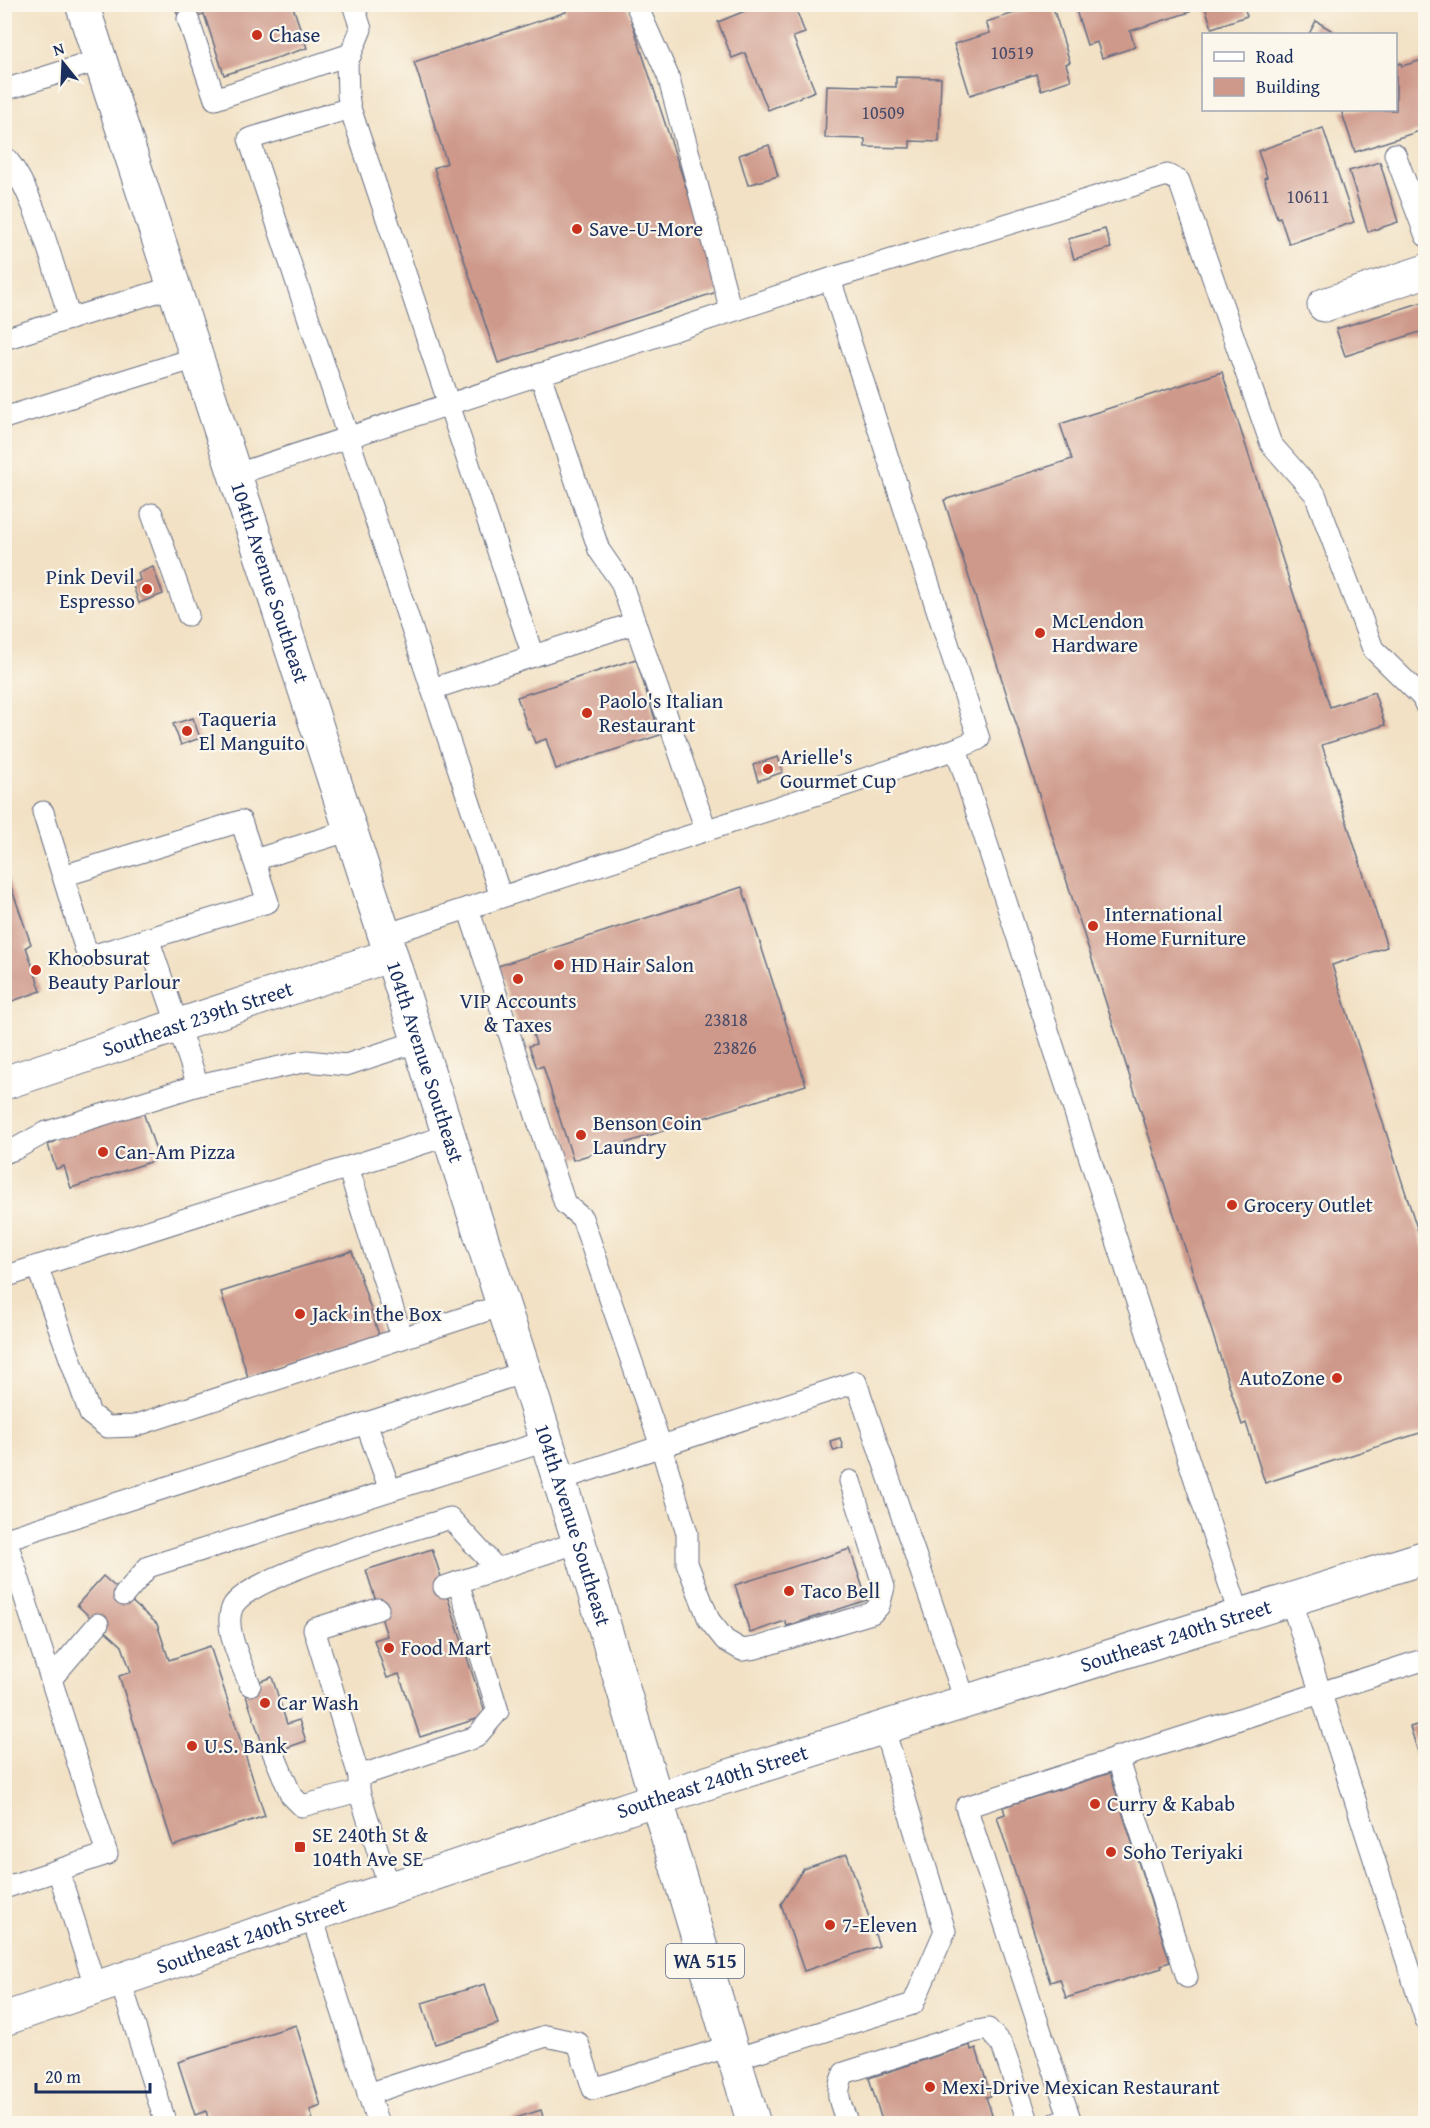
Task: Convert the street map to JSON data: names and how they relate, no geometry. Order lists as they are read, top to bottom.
{
  "streets": {
    "main road": [
      "104th Avenue Southeast",
      "Southeast 239th Street",
      "Southeast 240th Street",
      "WA 515"
    ]
  },
  "crossings": [
    ["104th Avenue Southeast", "Southeast 239th Street"],
    ["104th Avenue Southeast", "Southeast 240th Street"]
  ],
  "places": {
    "other": [
      "Chase",
      "Save-U-More",
      "Pink Devil Espresso",
      "McLendon Hardware",
      "Paolo's Italian Restaurant",
      "Taqueria El Manguito",
      "Arielle's Gourmet Cup",
      "International Home Furniture",
      "HD Hair Salon",
      "Khoobsurat Beauty Parlour",
      "VIP Accounts & Taxes",
      "Benson Coin Laundry",
      "Can-Am Pizza",
      "Grocery Outlet",
      "Jack in the Box",
      "AutoZone",
      "Taco Bell",
      "Food Mart",
      "Car Wash",
      "U.S. Bank",
      "Curry & Kabab",
      "Soho Teriyaki",
      "7-Eleven",
      "Mexi-Drive Mexican Restaurant"
    ],
    "transit": ["SE 240th St & 104th Ave SE"]
  },
  "house_numbers": [
    "10519",
    "10509",
    "10611",
    "23818",
    "23826"
  ],
  "legend": ["Road", "Building"],
  "scale_bar": "20 m",
  "north": "top"
}
